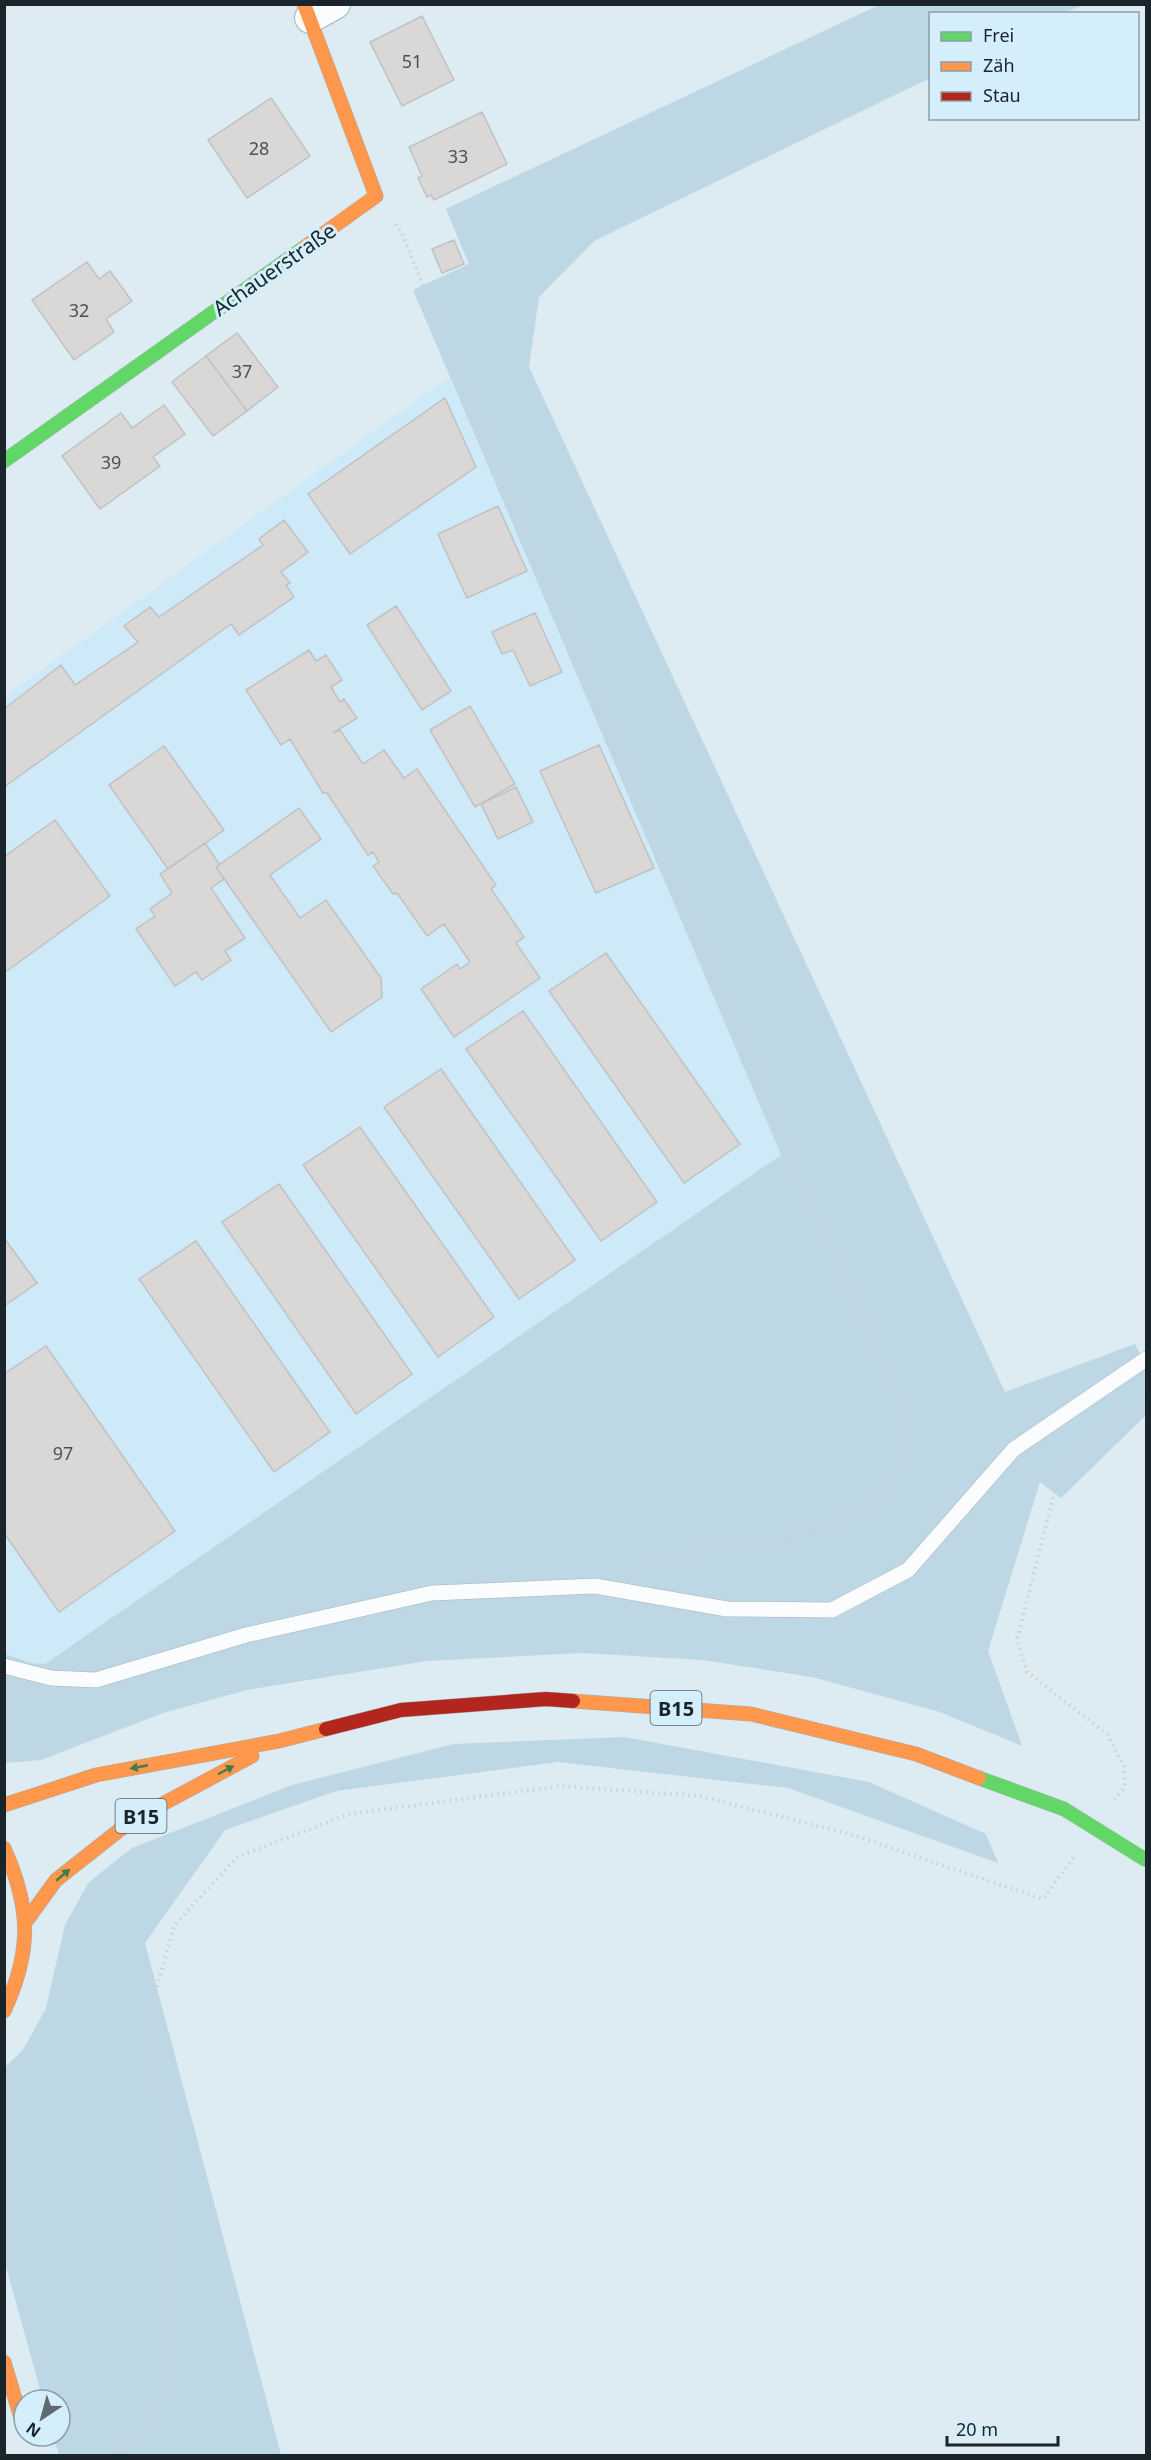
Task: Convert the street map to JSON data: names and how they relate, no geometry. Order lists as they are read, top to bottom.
{
  "streets": {
    "main road": ["Achauerstraße", "B15"]
  },
  "house_numbers": [
    "51",
    "28",
    "33",
    "32",
    "37",
    "39",
    "97"
  ],
  "legend": ["Frei", "Zäh", "Stau"],
  "scale_bar": "20 m",
  "north": "bottom left"
}
